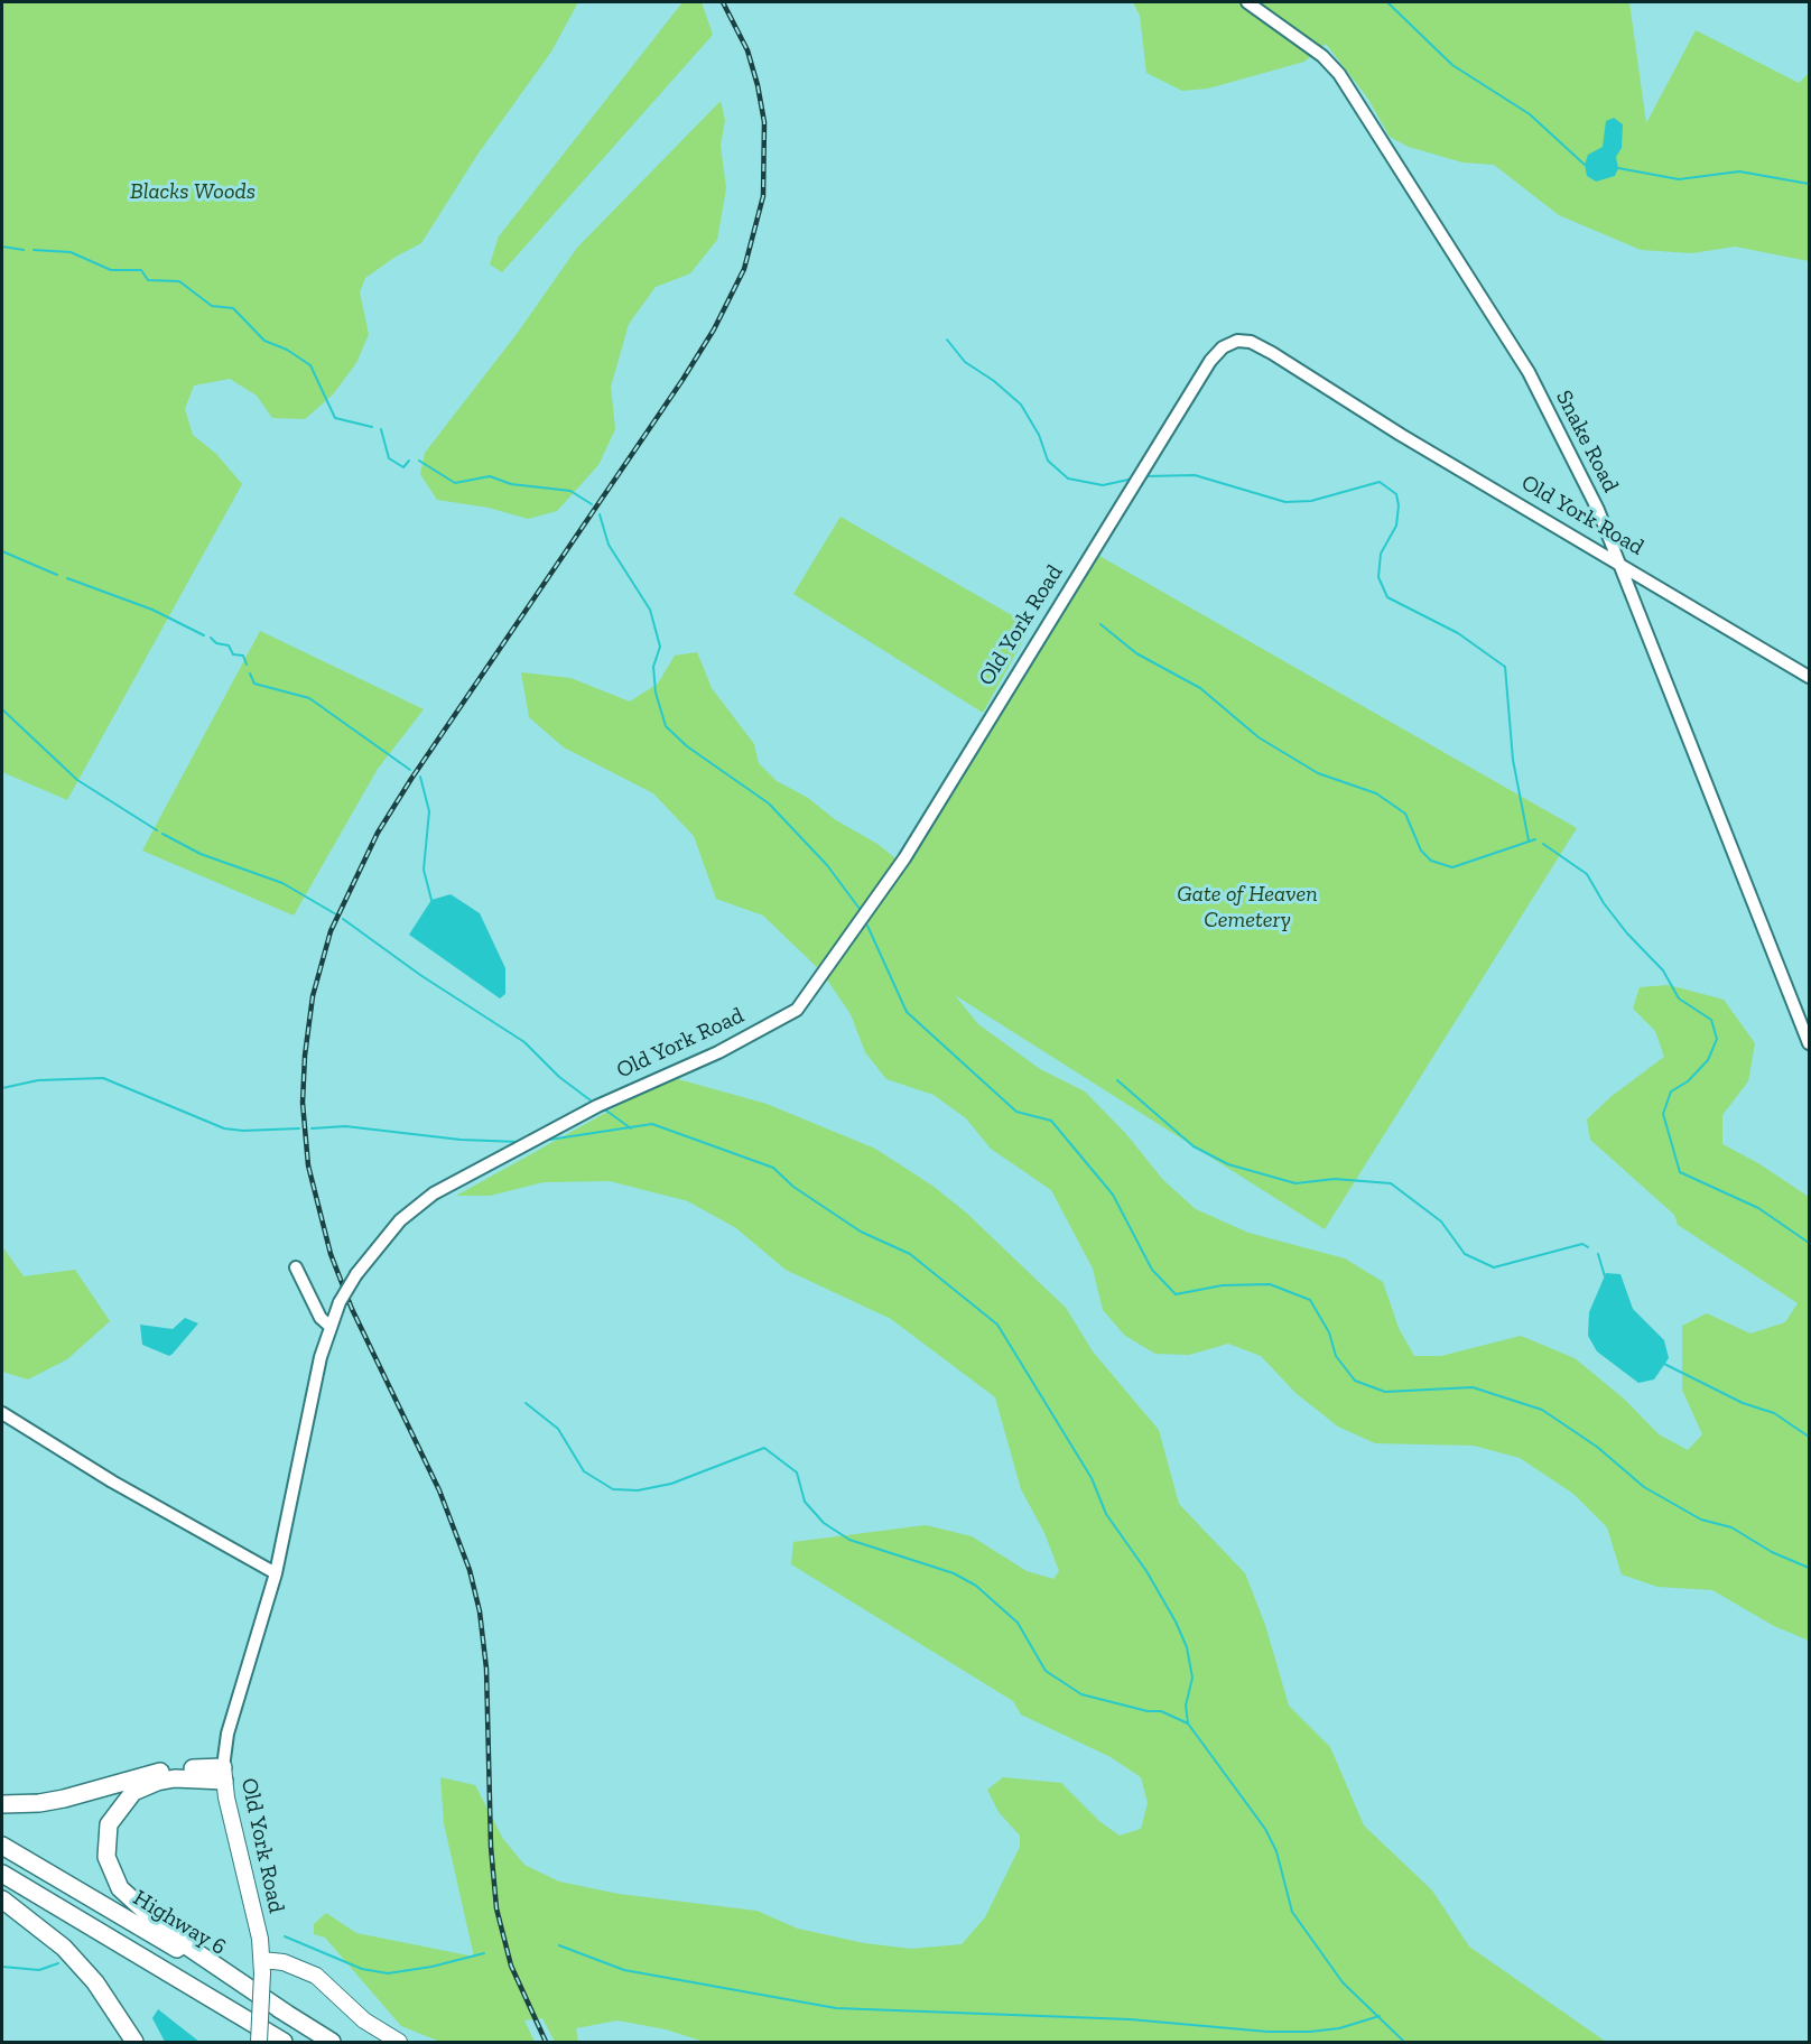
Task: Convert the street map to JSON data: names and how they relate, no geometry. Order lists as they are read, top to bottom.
{
  "streets": {
    "highway": ["Highway 6"],
    "main road": ["Old York Road"],
    "street": ["Snake Road"]
  },
  "crossings": [
    ["Snake Road", "Old York Road"]
  ],
  "parks": ["Blacks Woods", "Gate of Heaven Cemetery"]
}
